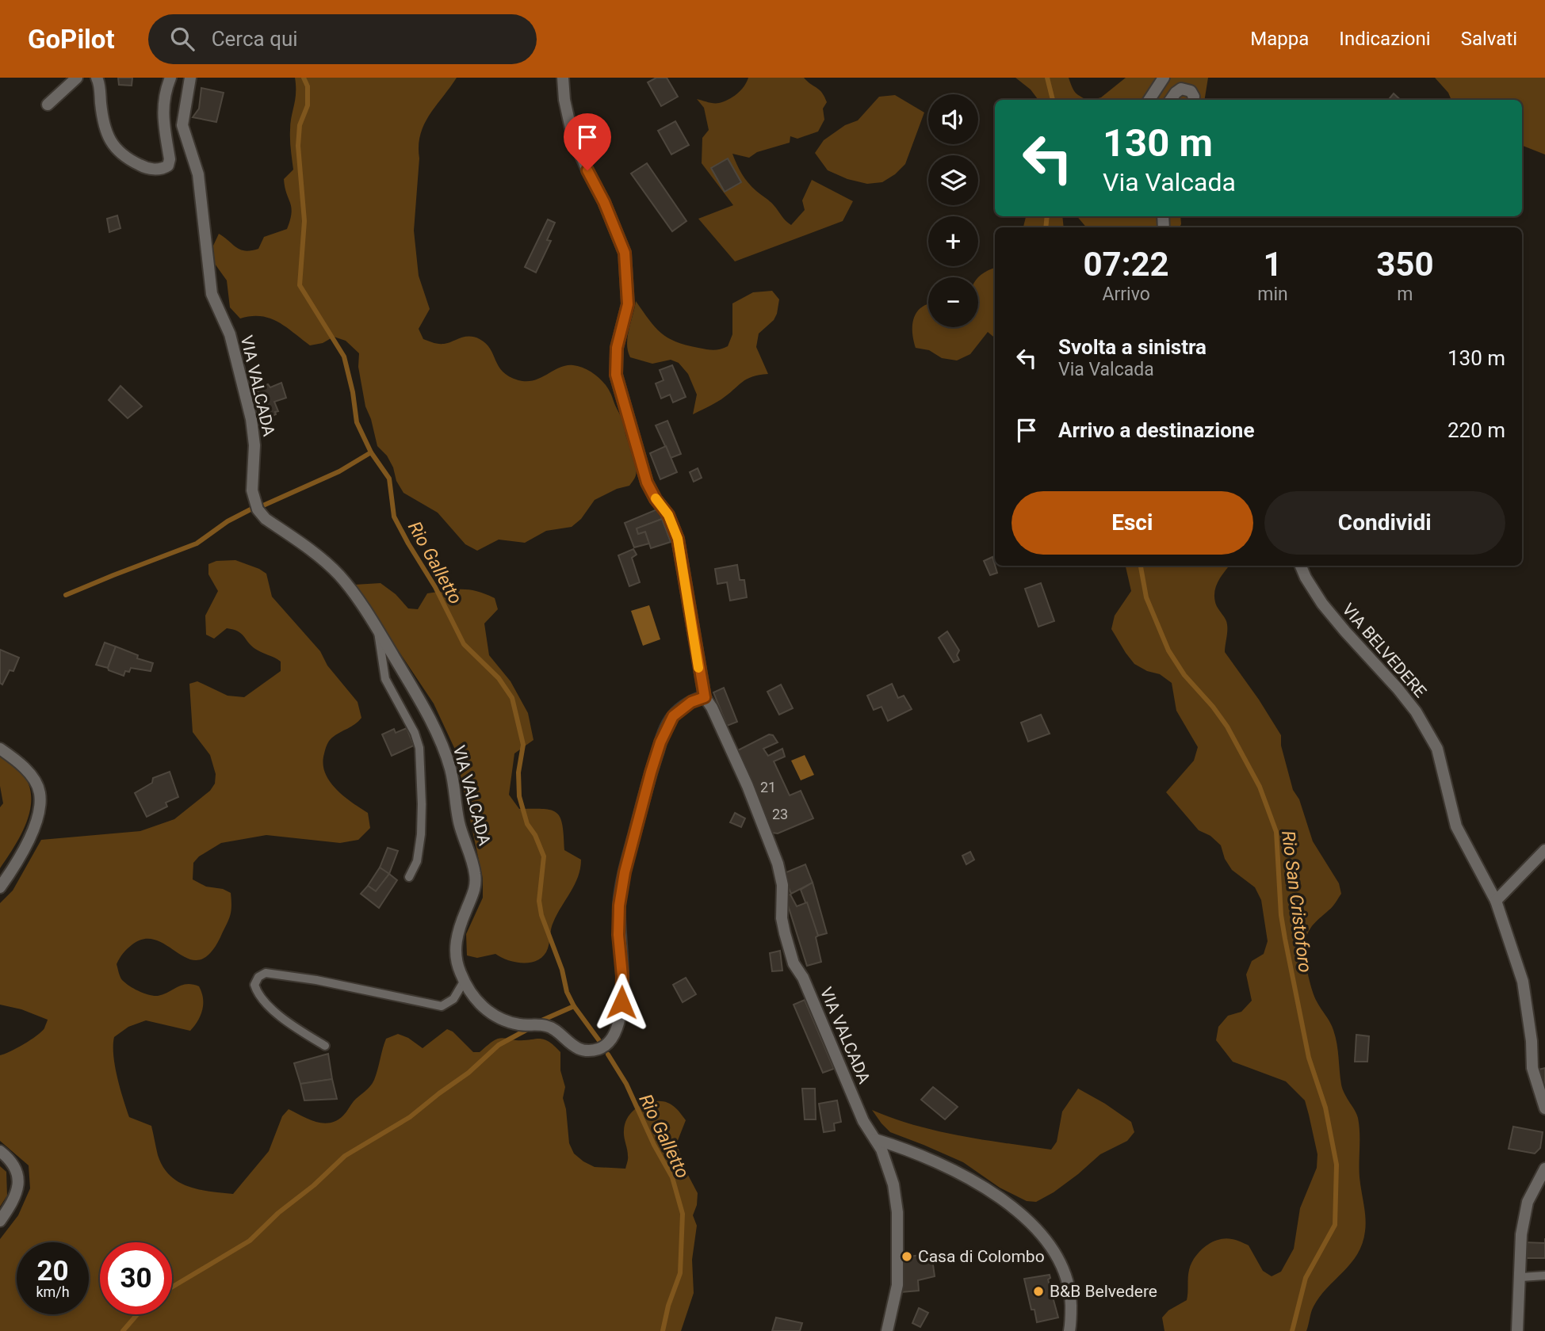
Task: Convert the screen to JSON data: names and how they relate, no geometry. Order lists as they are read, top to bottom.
{
  "streets": {
    "street": ["VIA VALCADA", "VIA BELVEDERE"]
  },
  "water": ["Rio Galletto", "Rio San Cristoforo"],
  "places": ["Casa di Colombo", "B&B Belvedere"],
  "house_numbers": ["21", "23"],
  "page": {
    "header": "GoPilot",
    "search": "Cerca qui",
    "nav": ["Mappa", "Indicazioni", "Salvati"],
    "map_buttons": ["+", "−"],
    "turn": ["130 m", "Via Valcada"],
    "eta": [
      "07:22",
      "Arrivo",
      "1",
      "min",
      "350",
      "m"
    ],
    "list": [
      {
        "name": "Svolta a sinistra",
        "note": "Via Valcada",
        "value": "130 m"
      },
      {
        "name": "Arrivo a destinazione",
        "value": "220 m"
      }
    ],
    "buttons": ["Esci", "Condividi"],
    "speed": "20 km/h",
    "limit": "30"
  }
}
